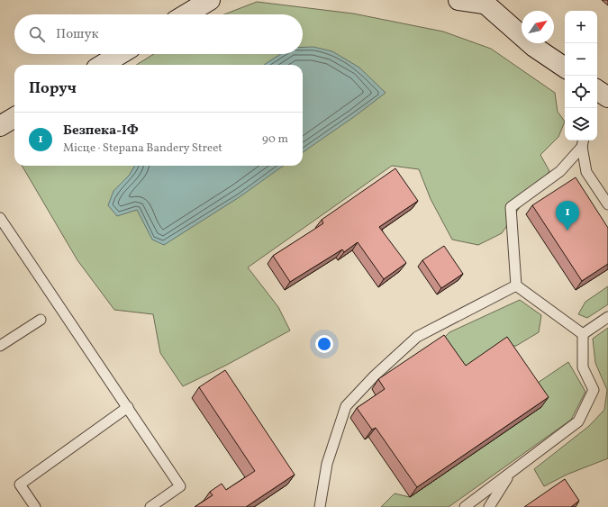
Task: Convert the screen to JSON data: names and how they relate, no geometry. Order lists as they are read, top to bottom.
{
  "north": "top right",
  "page": {
    "map_buttons": ["+", "−"],
    "search": "Пошук",
    "heading": "Поруч",
    "list": [
      {
        "mark": "1",
        "name": "Безпека-ІФ",
        "note": "Місце · Stepana Bandery Street",
        "value": "90 m"
      }
    ],
    "pins": "1"
  }
}
